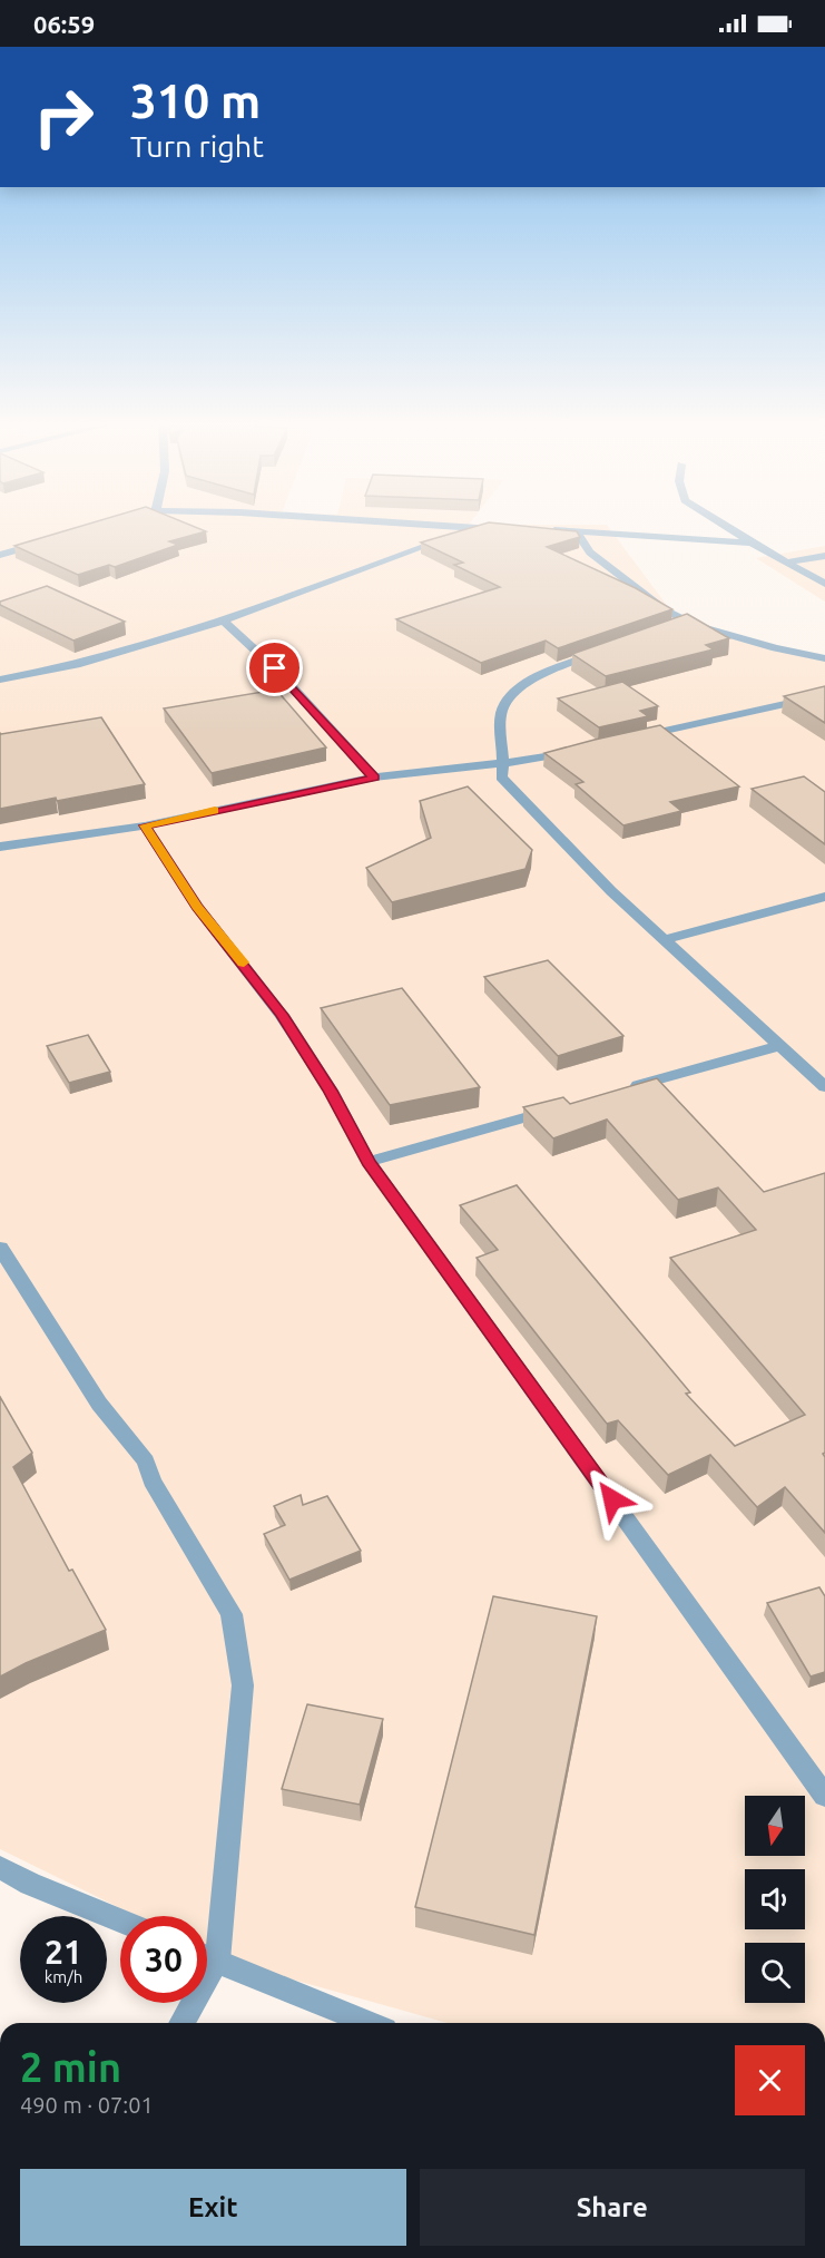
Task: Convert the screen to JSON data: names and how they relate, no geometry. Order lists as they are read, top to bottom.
{
  "north": "bottom",
  "page": {
    "status": "06:59",
    "turn": ["310 m", "Turn right"],
    "speed": "21 km/h",
    "limit": "30",
    "heading": ["2 min", "490 m · 07:01"],
    "buttons": ["Exit", "Share"]
  }
}
